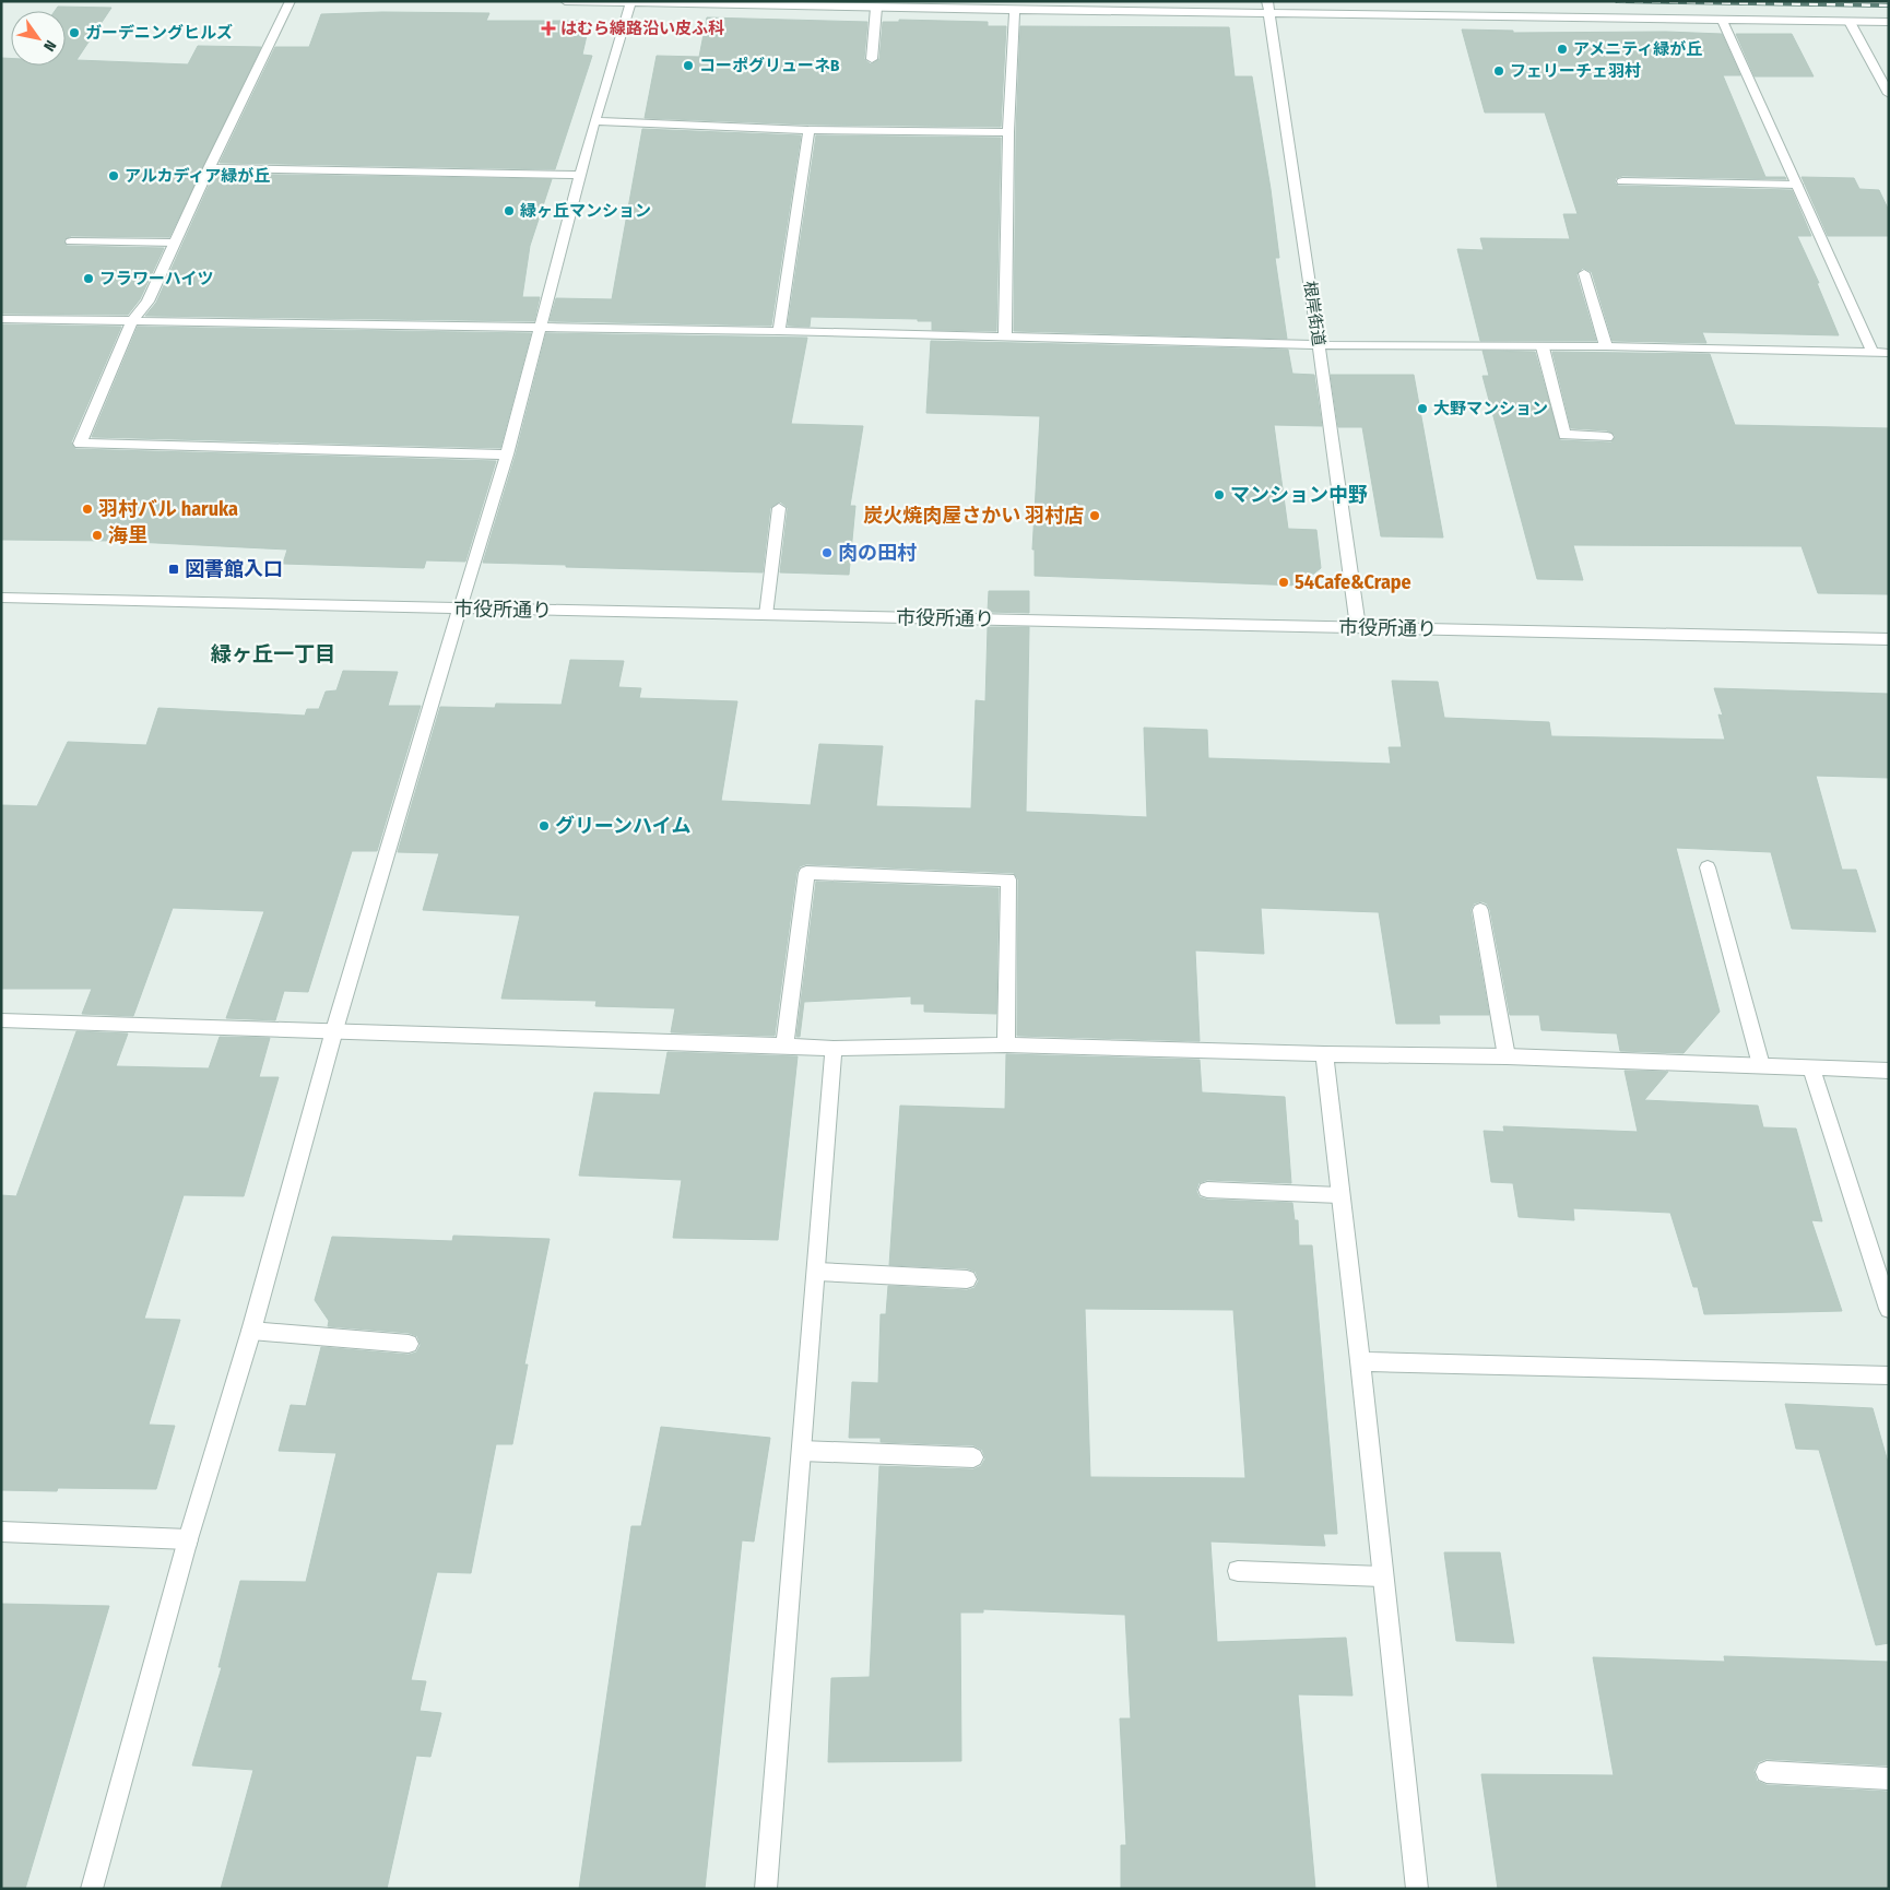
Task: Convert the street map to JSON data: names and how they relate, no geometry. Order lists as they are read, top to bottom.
{
  "streets": {
    "street": ["根岸街道", "市役所通り"]
  },
  "crossings": [
    ["根岸街道", "市役所通り"]
  ],
  "districts": ["緑ヶ丘一丁目"],
  "places": {
    "health": ["はむら線路沿い皮ふ科"],
    "other": [
      "ガーデニングヒルズ",
      "アメニティ緑が丘",
      "コーポグリューネB",
      "フェリーチェ羽村",
      "アルカディア緑が丘",
      "緑ヶ丘マンション",
      "フラワーハイツ",
      "大野マンション",
      "マンション中野",
      "羽村バル haruka",
      "炭火焼肉屋さかい 羽村店",
      "海里",
      "肉の田村",
      "54Cafe&Crape",
      "グリーンハイム"
    ],
    "transit": ["図書館入口"]
  },
  "north": "bottom right"
}
